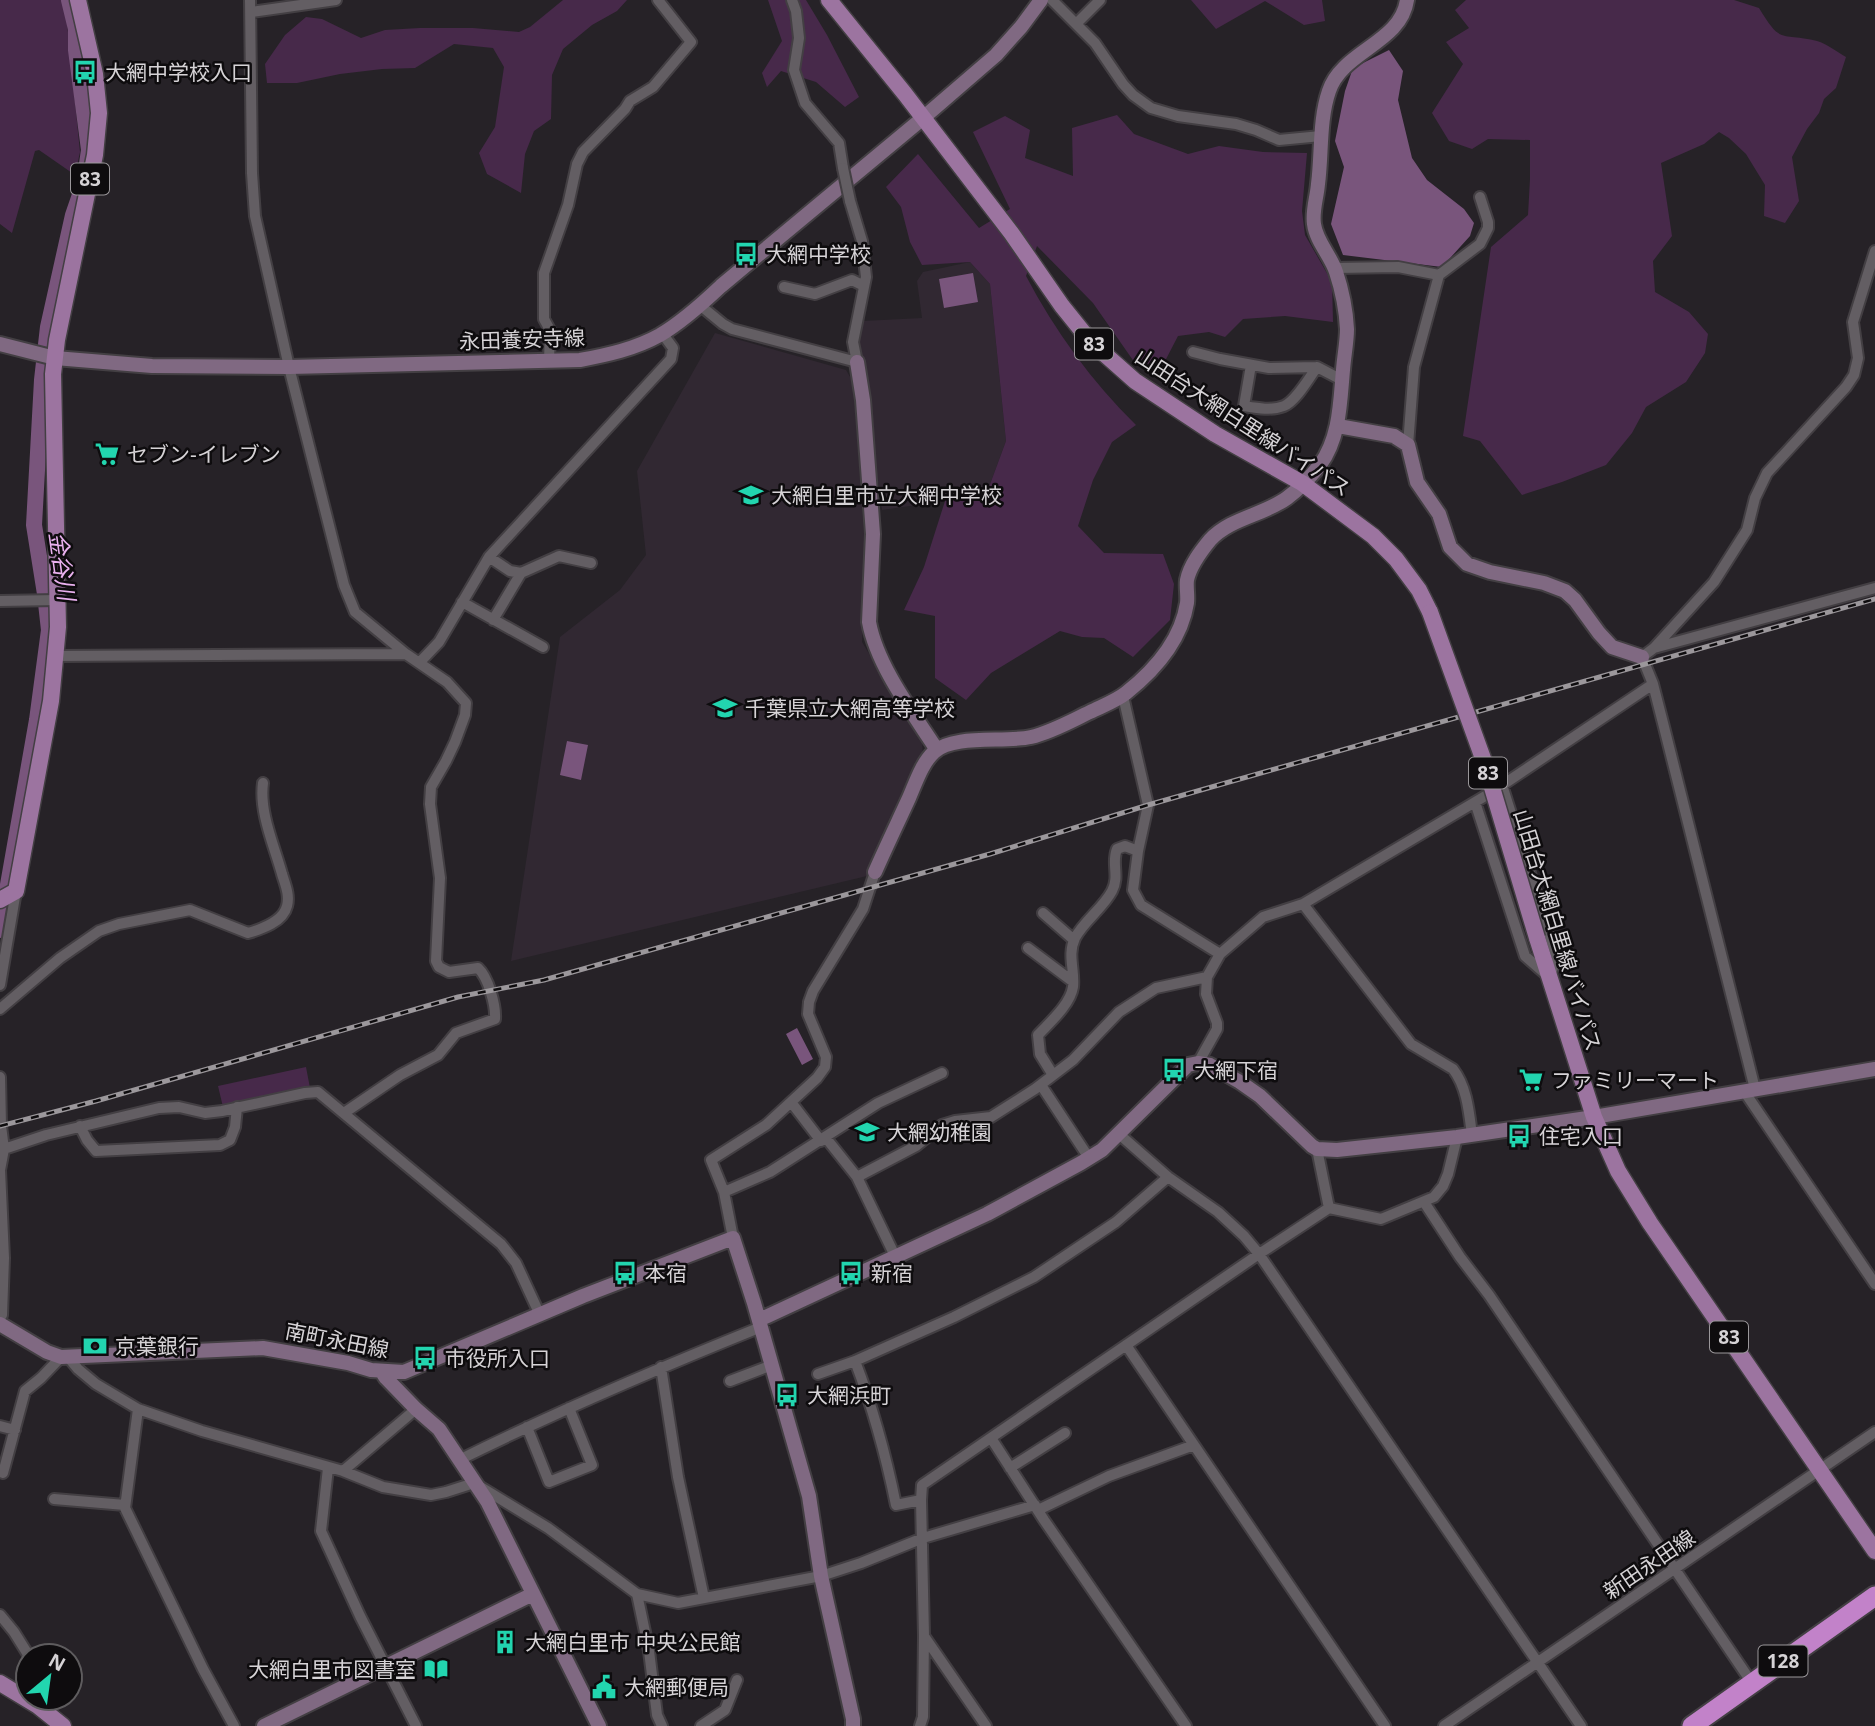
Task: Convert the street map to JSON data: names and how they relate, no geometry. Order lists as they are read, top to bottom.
{
  "streets": {
    "highway": ["128"],
    "main road": ["83", "山田台大網白里線バイパス"],
    "street": ["永田養安寺線", "南町永田線", "新田永田線"]
  },
  "crossings": [
    ["83", "永田養安寺線"],
    ["永田養安寺線", "山田台大網白里線バイパス"],
    ["山田台大網白里線バイパス", "新田永田線"]
  ],
  "water": ["金谷川"],
  "places": {
    "bus stop": [
      "大網中学校入口",
      "大網中学校",
      "大網下宿",
      "住宅入口",
      "本宿",
      "新宿",
      "市役所入口",
      "大網浜町"
    ],
    "supermarket": ["セブン-イレブン", "ファミリーマート"],
    "school or university": ["大網白里市立大網中学校", "千葉県立大網高等学校", "大網幼稚園"],
    "bank": ["京葉銀行"],
    "building": ["大網白里市 中央公民館"],
    "library": ["大網白里市図書室"],
    "public building": ["大網郵便局"]
  },
  "north": "top right"
}
